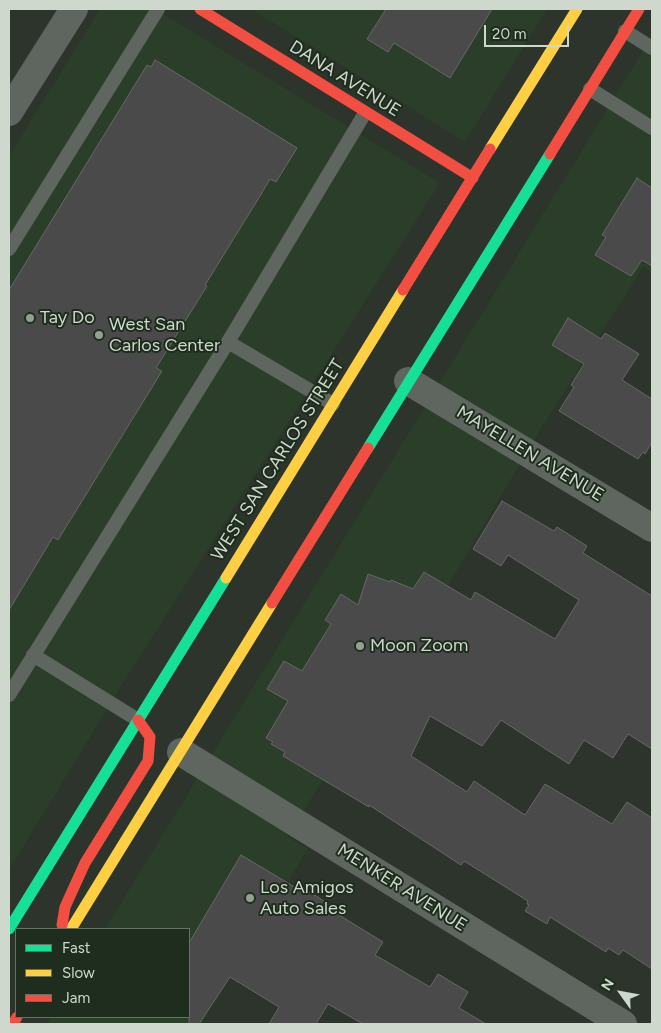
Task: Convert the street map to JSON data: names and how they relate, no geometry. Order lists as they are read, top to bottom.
{
  "streets": {
    "main road": ["DANA AVENUE", "WEST SAN CARLOS STREET"],
    "street": ["MAYELLEN AVENUE", "MENKER AVENUE"]
  },
  "crossings": [
    ["DANA AVENUE", "WEST SAN CARLOS STREET"]
  ],
  "places": [
    "Tay Do",
    "West San Carlos Center",
    "Moon Zoom",
    "Los Amigos Auto Sales"
  ],
  "legend": ["Fast", "Slow", "Jam"],
  "scale_bar": "20 m",
  "north": "top left"
}
